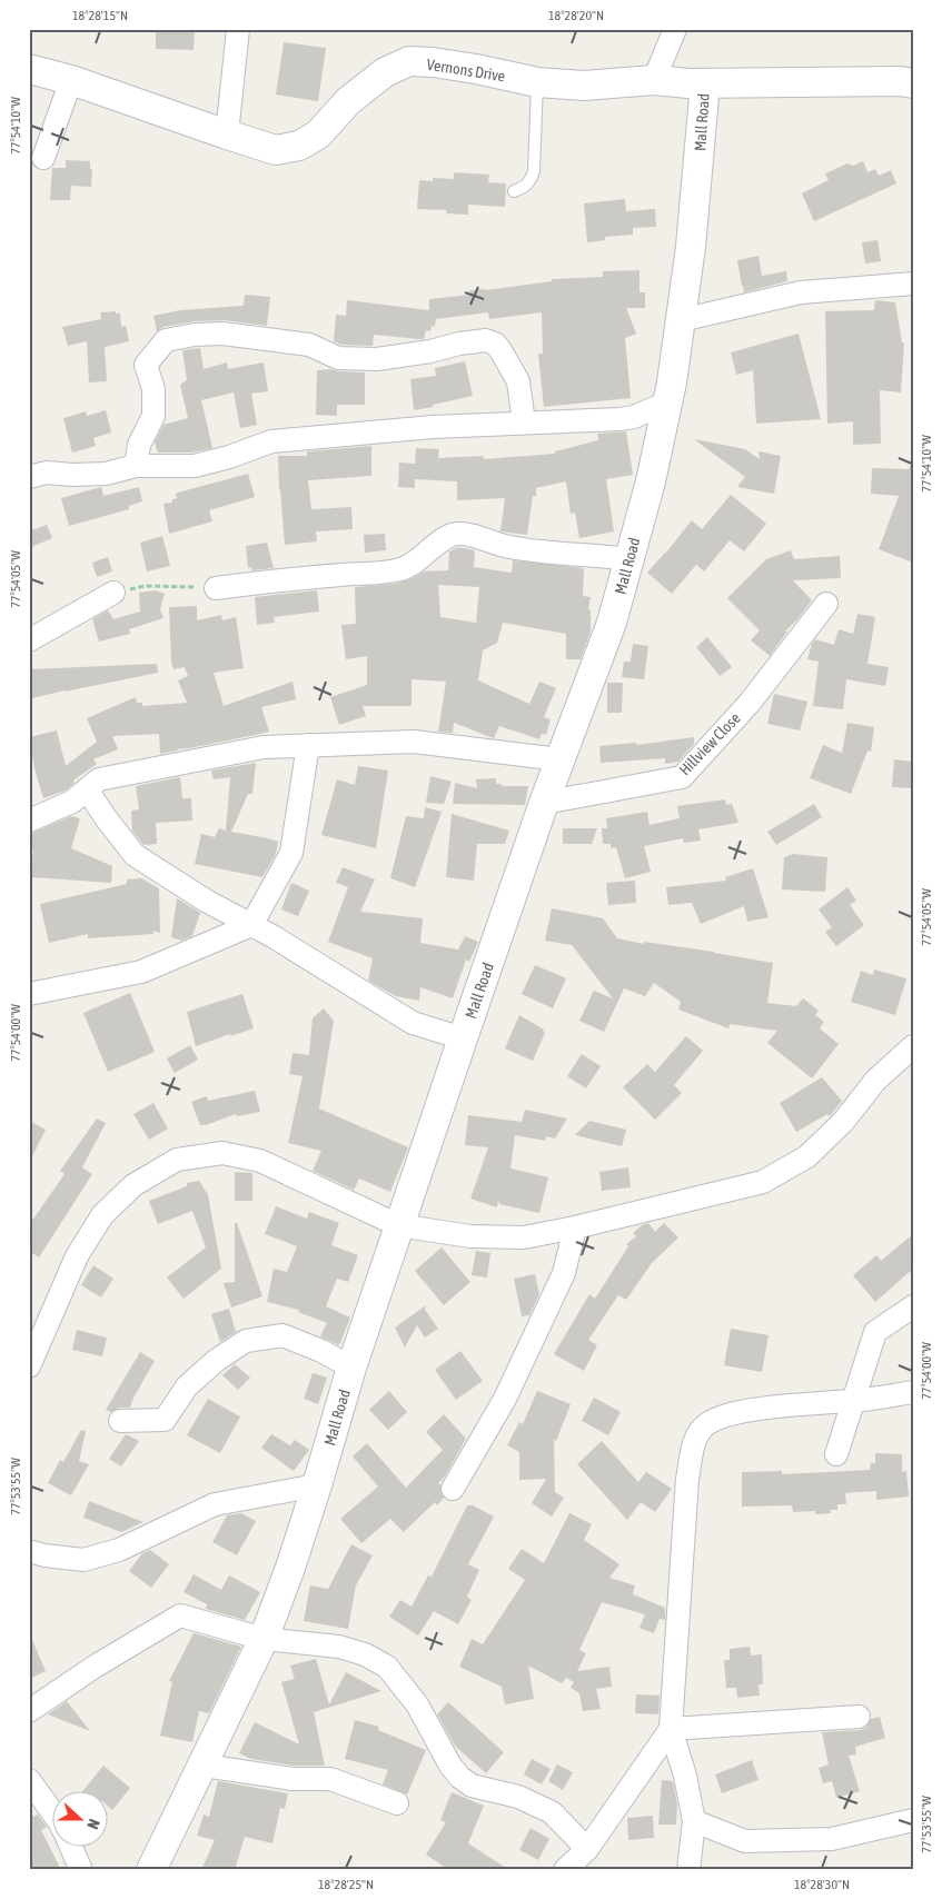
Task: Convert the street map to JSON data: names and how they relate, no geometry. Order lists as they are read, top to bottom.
{
  "streets": {
    "street": ["Vernons Drive", "Mall Road", "Hillview Close"]
  },
  "crossings": [
    ["Vernons Drive", "Mall Road"],
    ["Mall Road", "Hillview Close"]
  ],
  "north": "right",
  "coordinates": [
    "18°28'15\"N",
    "18°28'20\"N",
    "77°54'10\"W",
    "77°54'05\"W",
    "77°54'00\"W",
    "77°53'55\"W",
    "18°28'25\"N",
    "18°28'30\"N"
  ]
}
